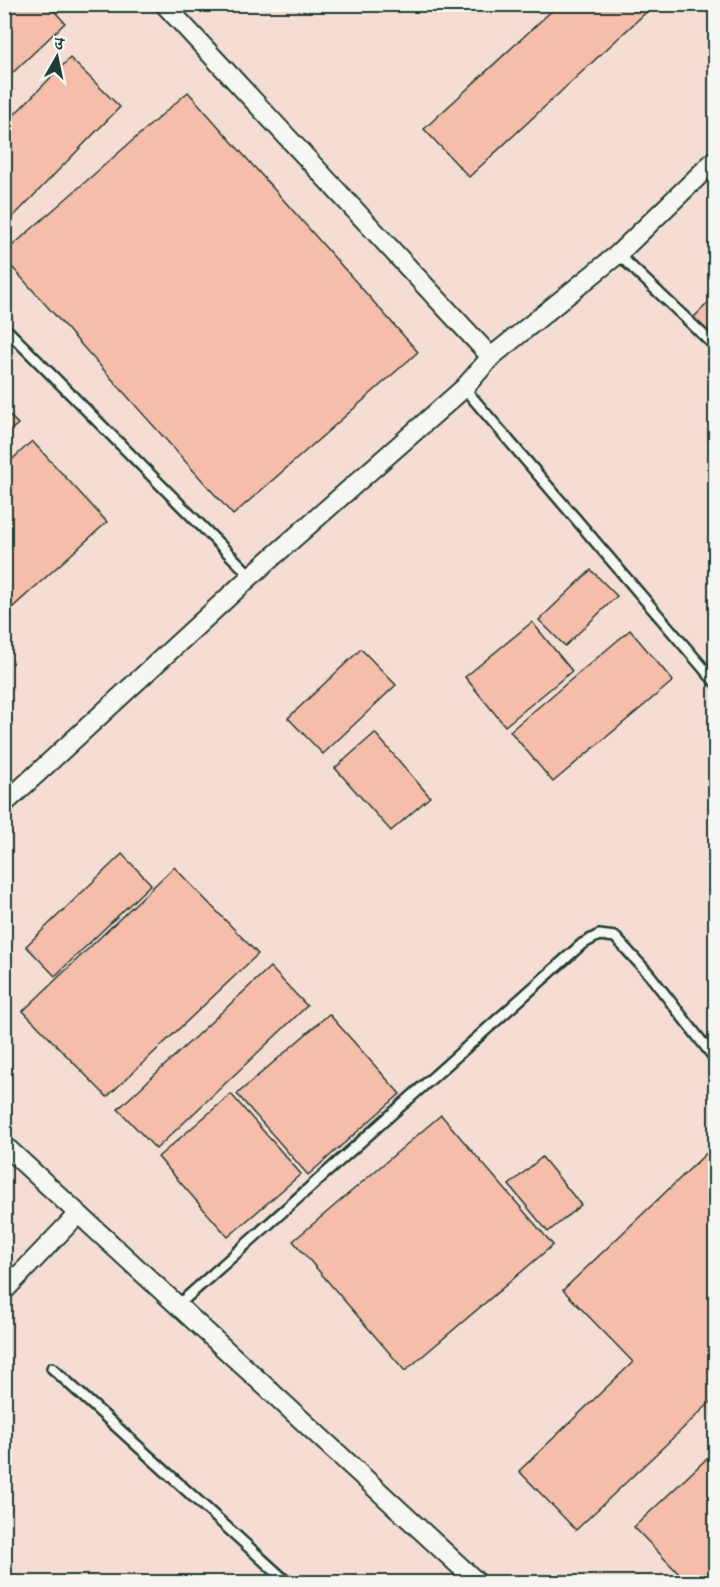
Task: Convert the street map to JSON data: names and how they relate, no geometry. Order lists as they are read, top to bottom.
{
  "north": "top"
}
